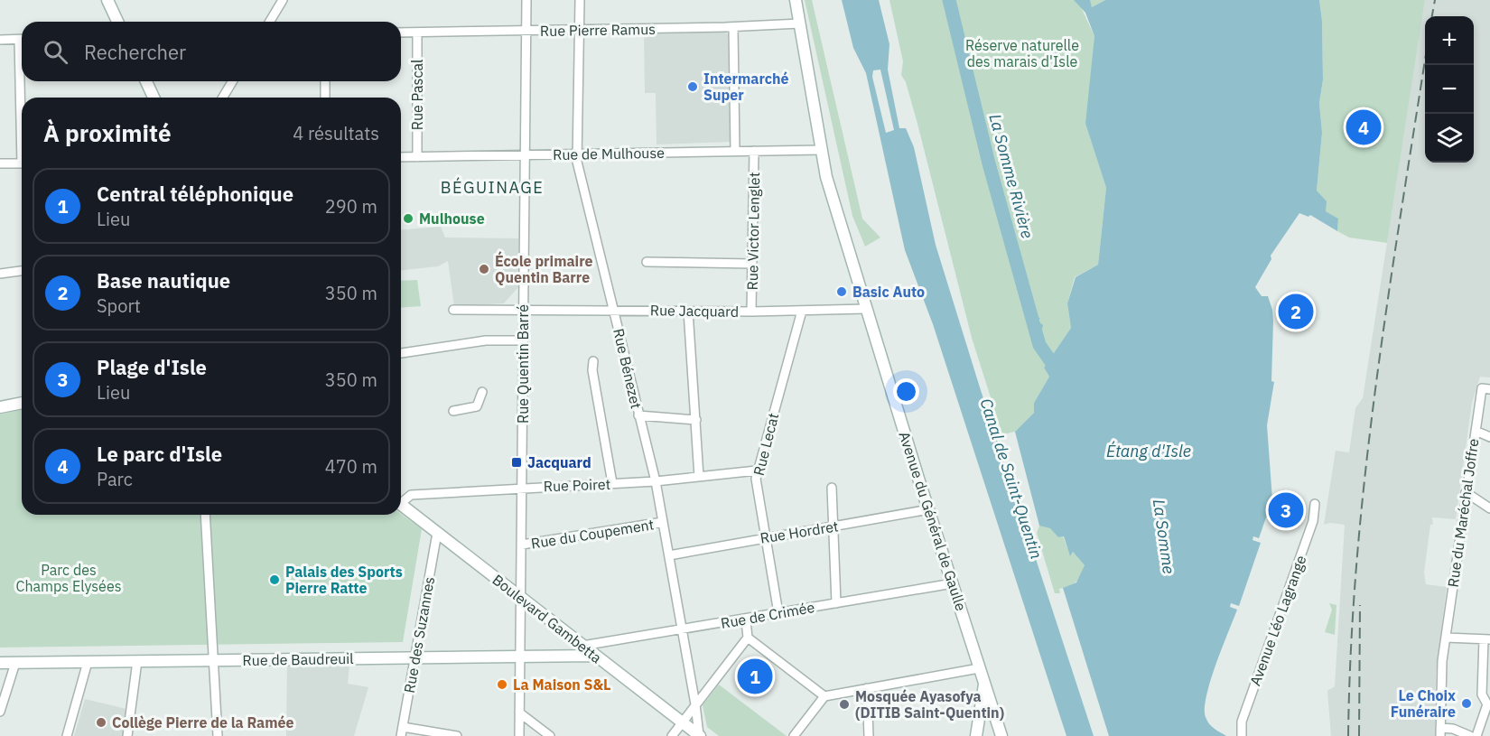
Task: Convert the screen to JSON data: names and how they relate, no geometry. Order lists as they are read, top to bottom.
{
  "streets": {
    "main road": ["Avenue du Général de Gaulle", "Boulevard Gambetta", "Rue de Baudreuil"],
    "street": [
      "Rue Pierre Ramus",
      "Rue Pascal",
      "Rue de Mulhouse",
      "Rue Victor Lenglet",
      "Rue Jacquard",
      "Rue Quentin Barré",
      "Rue Bénezet",
      "Rue Lecat",
      "Rue Poiret",
      "Rue du Maréchal Joffre",
      "Rue Hordret",
      "Rue du Coupement",
      "Rue de Crimée",
      "Avenue Léo Lagrange",
      "Rue des Suzannes"
    ]
  },
  "crossings": [
    ["Rue Pierre Ramus", "Rue Pascal"],
    ["Rue Pierre Ramus", "Rue Quentin Barré"],
    ["Rue Pierre Ramus", "Rue Bénezet"],
    ["Rue Pierre Ramus", "Avenue du Général de Gaulle"],
    ["Rue Pascal", "Rue de Mulhouse"],
    ["Rue de Mulhouse", "Rue Victor Lenglet"],
    ["Rue de Mulhouse", "Rue Quentin Barré"],
    ["Rue de Mulhouse", "Rue Bénezet"],
    ["Rue de Mulhouse", "Avenue du Général de Gaulle"],
    ["Rue Victor Lenglet", "Rue Jacquard"],
    ["Rue Jacquard", "Rue Quentin Barré"],
    ["Rue Jacquard", "Rue Bénezet"],
    ["Rue Jacquard", "Rue Lecat"],
    ["Rue Jacquard", "Avenue du Général de Gaulle"],
    ["Rue Quentin Barré", "Rue Poiret"],
    ["Rue Quentin Barré", "Rue du Coupement"],
    ["Rue Quentin Barré", "Boulevard Gambetta"],
    ["Rue Quentin Barré", "Rue de Baudreuil"],
    ["Rue Bénezet", "Rue Poiret"],
    ["Rue Bénezet", "Rue Hordret"],
    ["Rue Bénezet", "Rue du Coupement"],
    ["Rue Bénezet", "Rue de Crimée"],
    ["Rue Bénezet", "Boulevard Gambetta"],
    ["Rue Lecat", "Rue Poiret"],
    ["Rue Lecat", "Rue Hordret"],
    ["Rue Lecat", "Rue de Crimée"],
    ["Avenue du Général de Gaulle", "Rue Hordret"],
    ["Avenue du Général de Gaulle", "Rue de Crimée"],
    ["Rue de Crimée", "Boulevard Gambetta"],
    ["Boulevard Gambetta", "Rue des Suzannes"],
    ["Boulevard Gambetta", "Rue de Baudreuil"],
    ["Rue des Suzannes", "Rue de Baudreuil"]
  ],
  "districts": ["BÉGUINAGE"],
  "water": [
    "La Somme Rivière",
    "Étang d'Isle",
    "Canal de Saint-Quentin",
    "La Somme"
  ],
  "parks": ["Réserve naturelle des marais d'Isle", "Parc des Champs Elysées"],
  "places": {
    "other": [
      "Intermarché Super",
      "Mulhouse",
      "École primaire Quentin Barre",
      "Basic Auto",
      "Palais des Sports Pierre Ratte",
      "La Maison S&L",
      "Le Choix Funéraire",
      "Mosquée Ayasofya (DITIB Saint-Quentin)",
      "Collège Pierre de la Ramée"
    ],
    "transit": ["Jacquard"]
  },
  "page": {
    "map_buttons": ["+", "−"],
    "search": "Rechercher",
    "heading": ["À proximité", "4 résultats"],
    "pins": [
      "4",
      "2",
      "3",
      "1"
    ],
    "list": [
      {
        "mark": "1",
        "name": "Central téléphonique",
        "note": "Lieu",
        "value": "290 m"
      },
      {
        "mark": "2",
        "name": "Base nautique",
        "note": "Sport",
        "value": "350 m"
      },
      {
        "mark": "3",
        "name": "Plage d'Isle",
        "note": "Lieu",
        "value": "350 m"
      },
      {
        "mark": "4",
        "name": "Le parc d'Isle",
        "note": "Parc",
        "value": "470 m"
      }
    ]
  }
}
